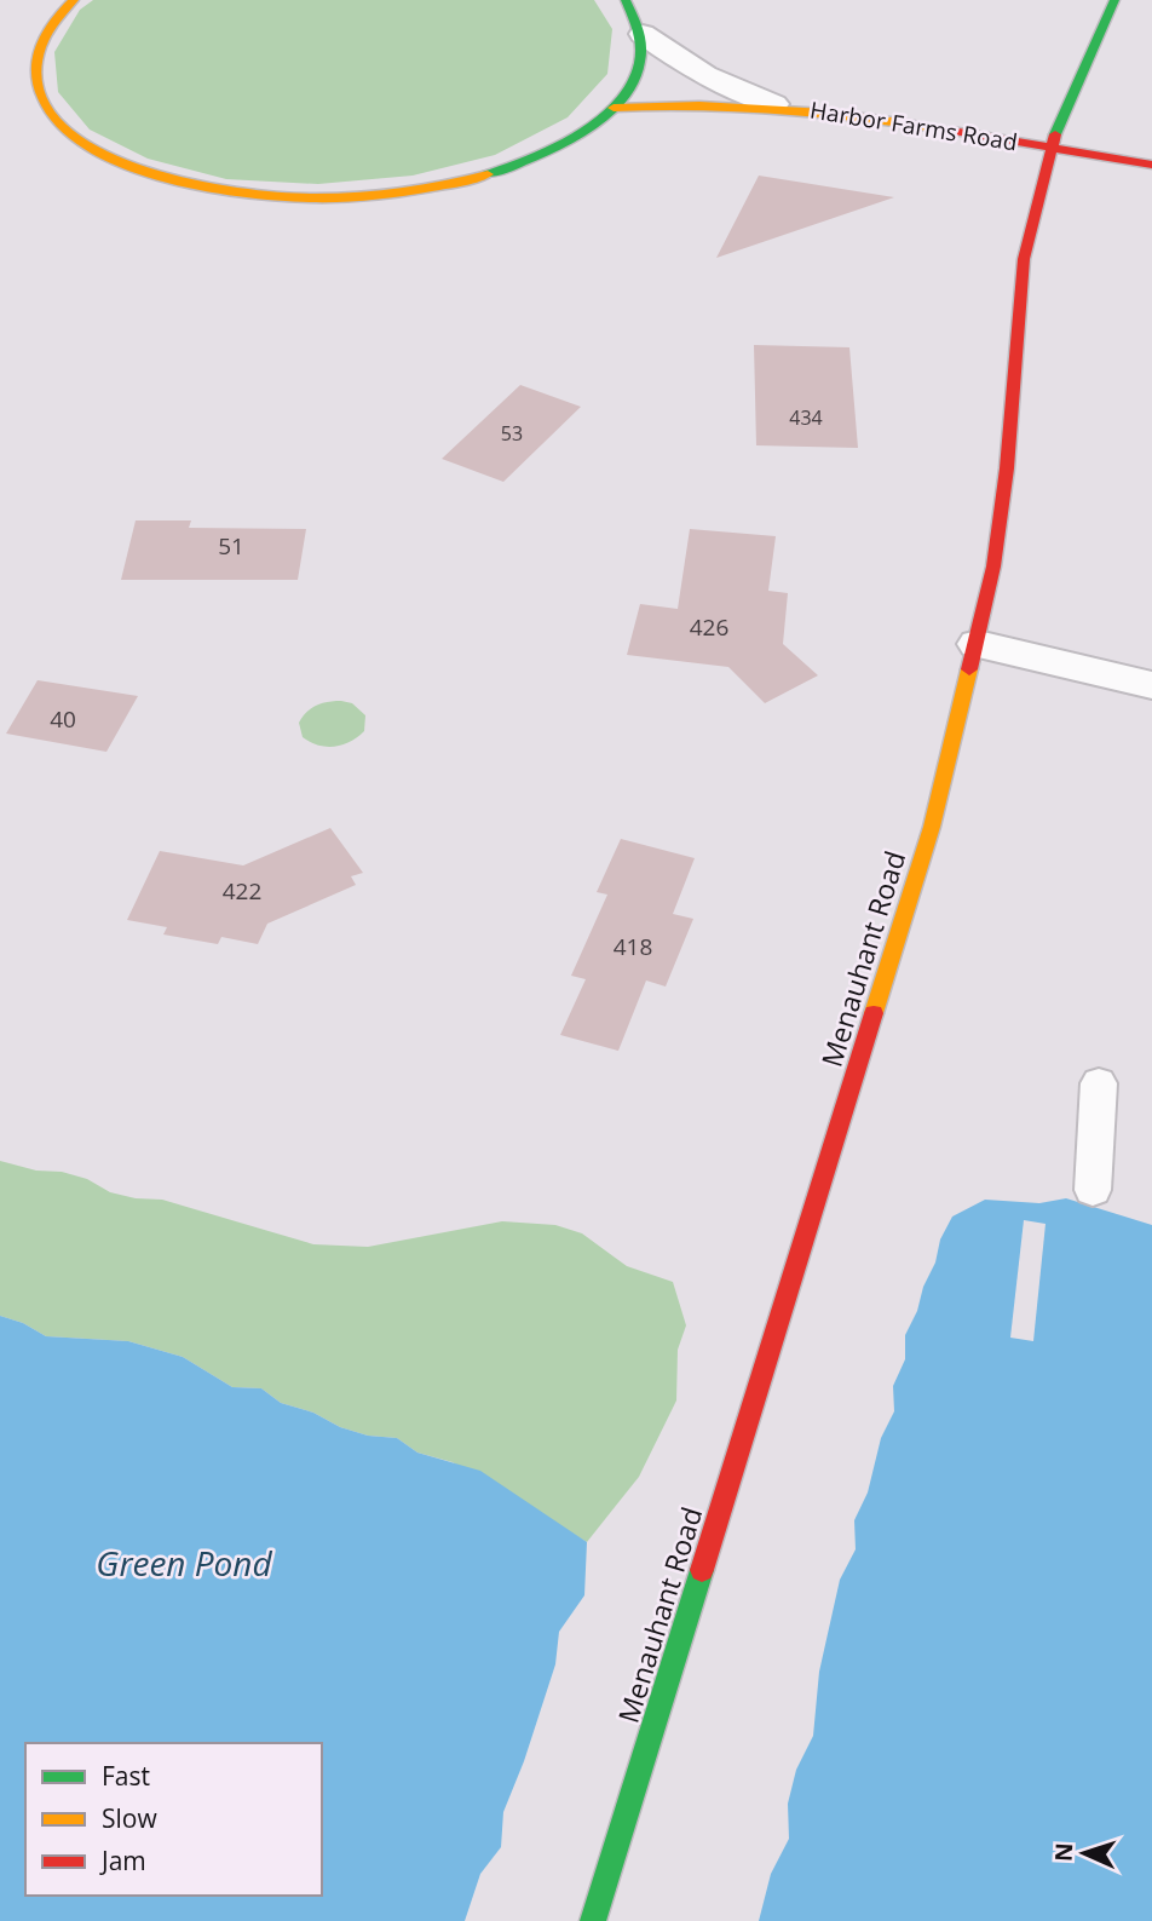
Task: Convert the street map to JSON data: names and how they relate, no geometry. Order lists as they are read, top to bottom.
{
  "streets": {
    "main road": ["Harbor Farms Road", "Menauhant Road"]
  },
  "crossings": [
    ["Harbor Farms Road", "Menauhant Road"]
  ],
  "water": ["Green Pond"],
  "house_numbers": [
    "434",
    "53",
    "51",
    "426",
    "40",
    "422",
    "418"
  ],
  "legend": ["Fast", "Slow", "Jam"],
  "north": "left"
}
